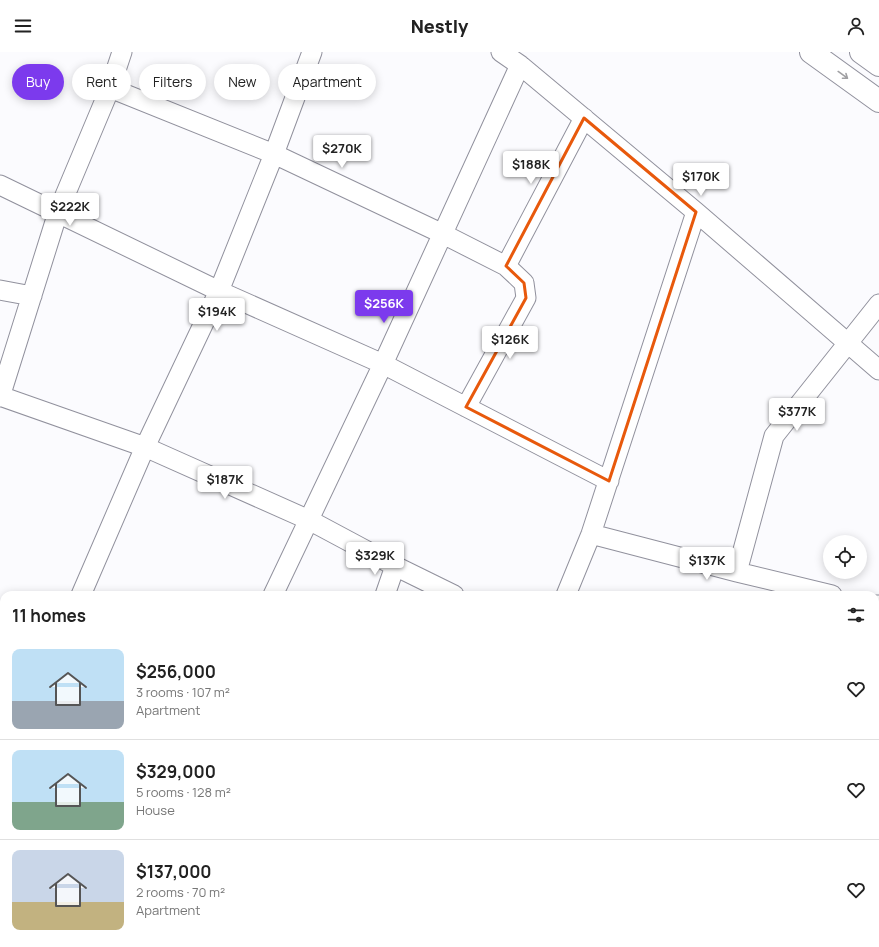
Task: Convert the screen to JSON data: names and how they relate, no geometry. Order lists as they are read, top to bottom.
{
  "page": {
    "header": "Nestly",
    "chip": [
      "Buy",
      "Rent",
      "Filters",
      "New",
      "Apartment"
    ],
    "price": [
      "$270K",
      "$188K",
      "$170K",
      "$222K",
      "$256K",
      "$194K",
      "$126K",
      "$377K",
      "$187K",
      "$329K",
      "$137K"
    ],
    "heading": "11 homes",
    "list": [
      {
        "name": "$256,000",
        "note": "3 rooms · 107 m² · Apartment"
      },
      {
        "name": "$329,000",
        "note": "5 rooms · 128 m² · House"
      },
      {
        "name": "$137,000",
        "note": "2 rooms · 70 m² · Apartment"
      }
    ]
  }
}
